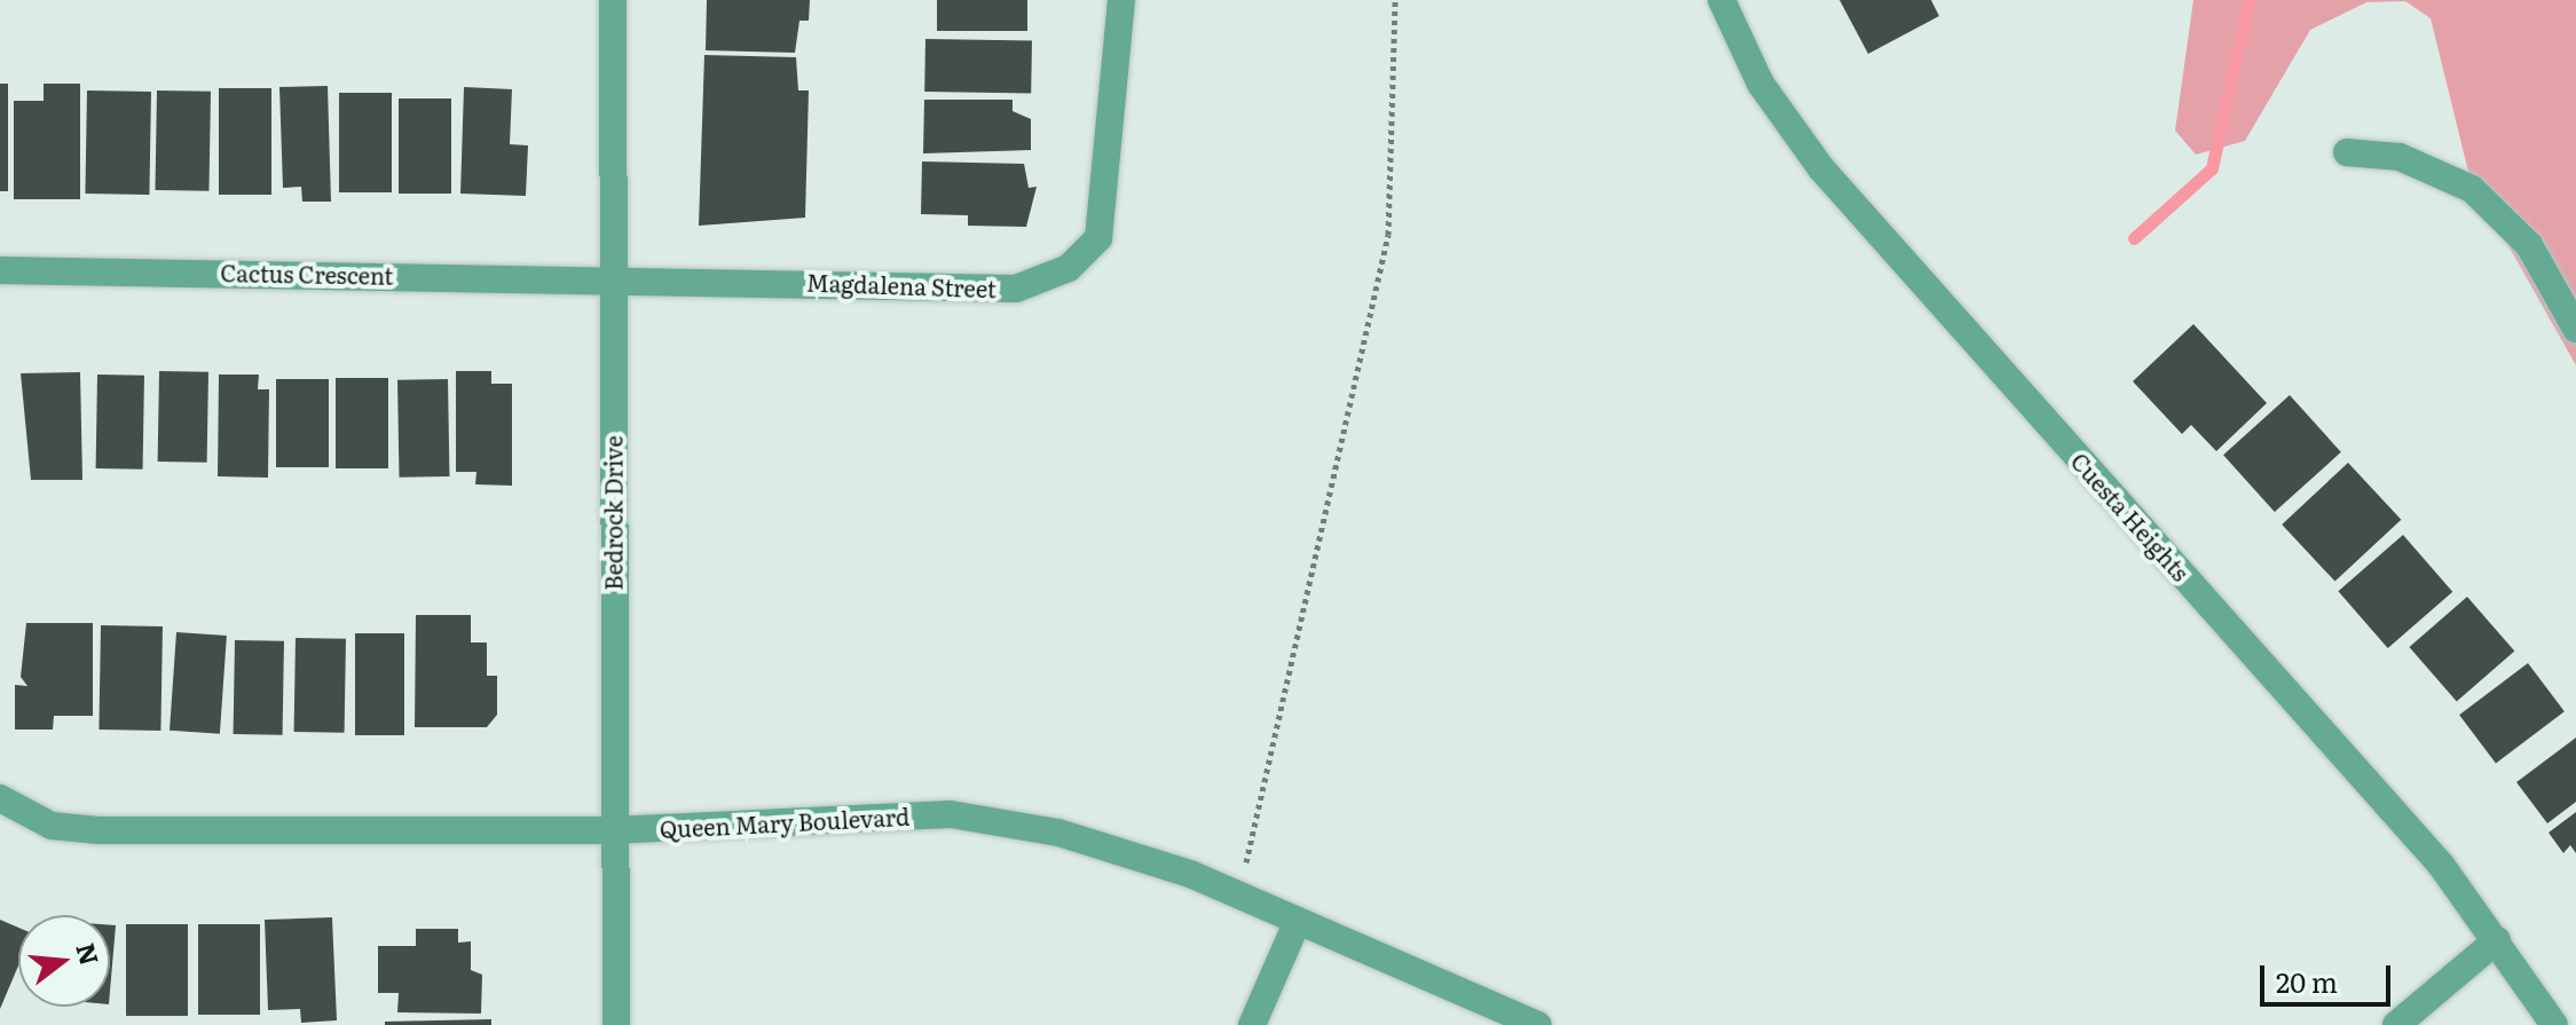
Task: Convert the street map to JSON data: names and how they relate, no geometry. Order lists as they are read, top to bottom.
{
  "streets": {
    "street": [
      "Cactus Crescent",
      "Magdalena Street",
      "Bedrock Drive",
      "Cuesta Heights",
      "Queen Mary Boulevard"
    ]
  },
  "crossings": [
    ["Cactus Crescent", "Magdalena Street"],
    ["Cactus Crescent", "Bedrock Drive"],
    ["Magdalena Street", "Bedrock Drive"],
    ["Bedrock Drive", "Queen Mary Boulevard"]
  ],
  "scale_bar": "20 m",
  "north": "right"
}
